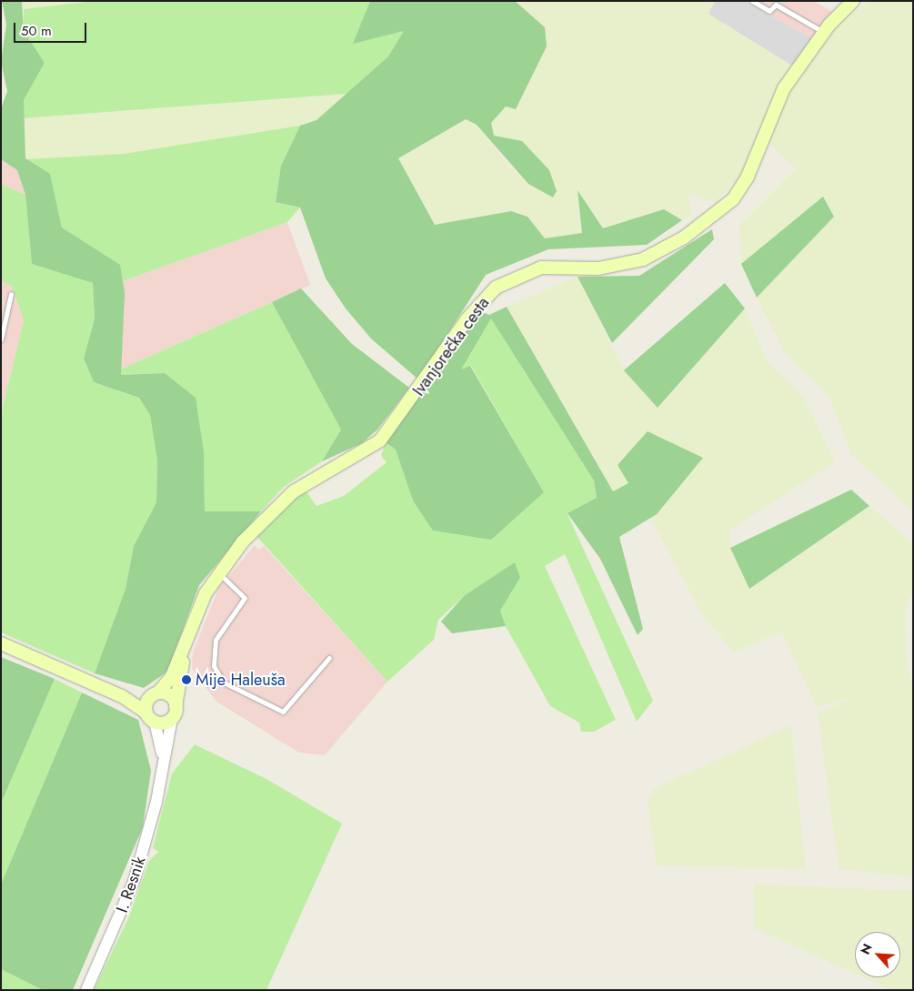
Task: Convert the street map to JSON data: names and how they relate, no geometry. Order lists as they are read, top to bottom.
{
  "streets": {
    "main road": ["Ivanjorečka cesta"],
    "street": ["I. Resnik"]
  },
  "crossings": [
    ["Ivanjorečka cesta", "I. Resnik"]
  ],
  "places": ["Mije Haleuša"],
  "scale_bar": "50 m",
  "north": "top left"
}
